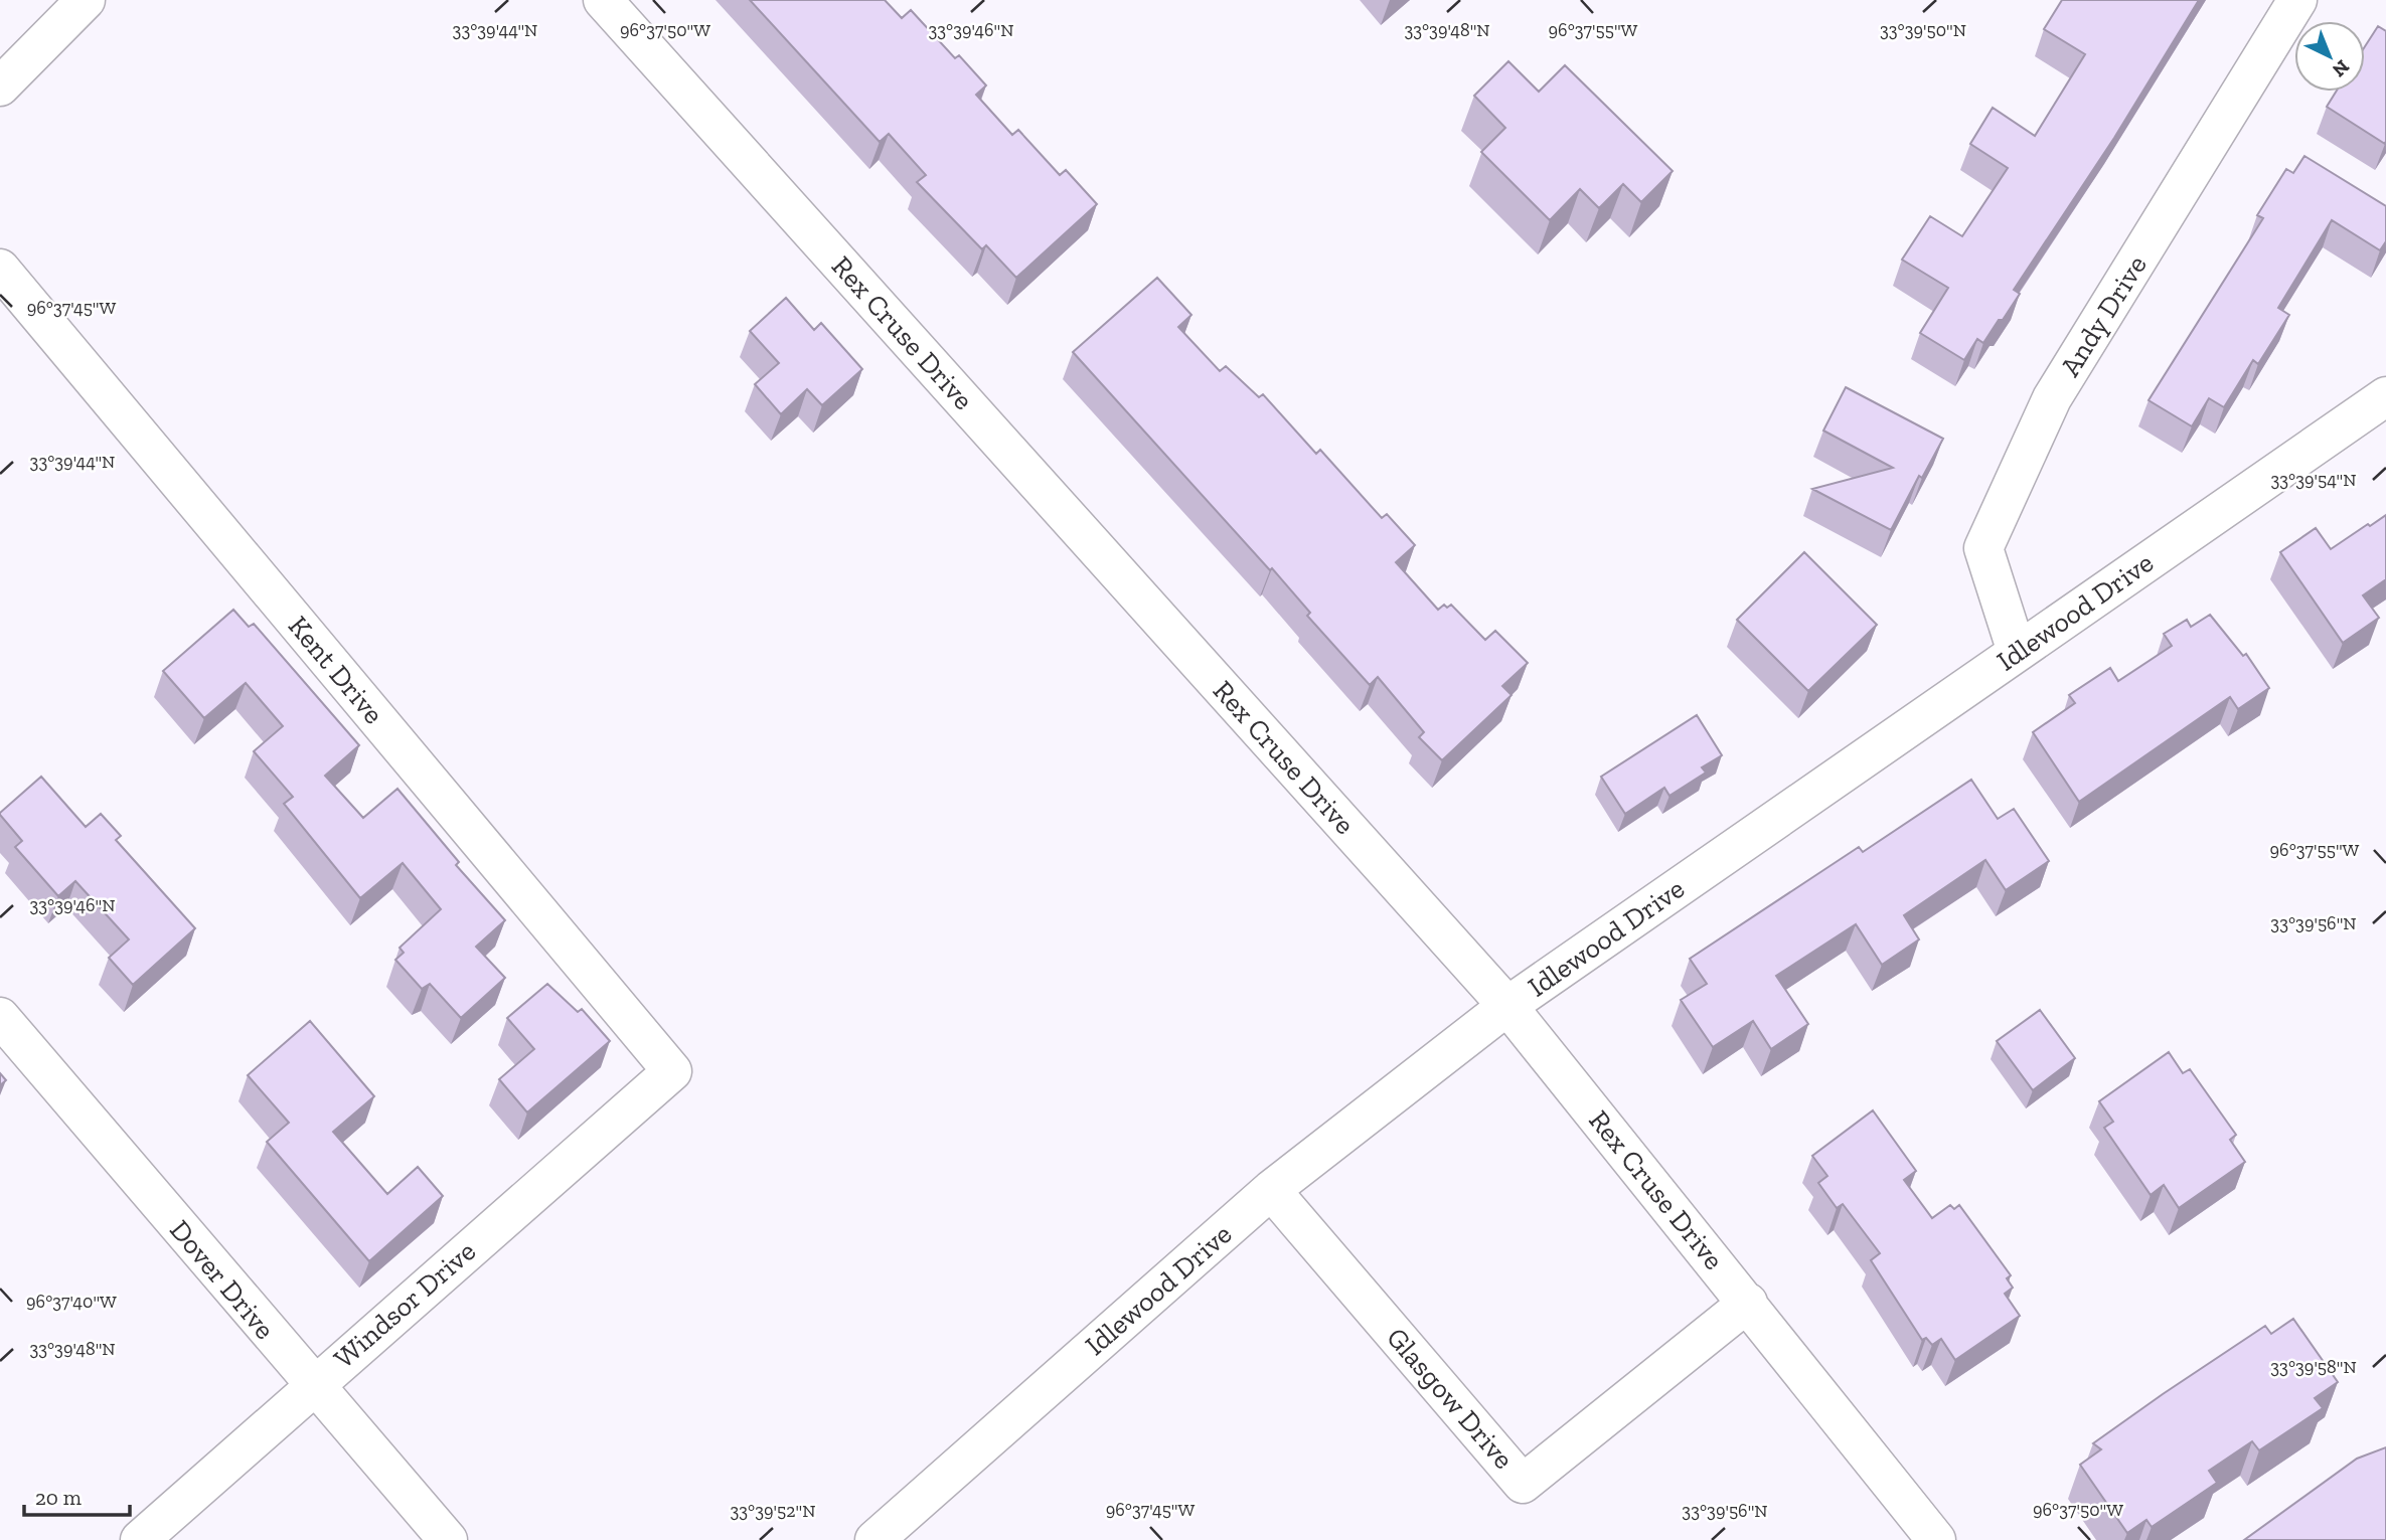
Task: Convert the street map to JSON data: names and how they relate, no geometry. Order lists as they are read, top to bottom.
{
  "streets": {
    "street": [
      "Andy Drive",
      "Rex Cruse Drive",
      "Idlewood Drive",
      "Kent Drive",
      "Dover Drive",
      "Windsor Drive",
      "Glasgow Drive"
    ]
  },
  "crossings": [
    ["Andy Drive", "Idlewood Drive"],
    ["Rex Cruse Drive", "Idlewood Drive"],
    ["Rex Cruse Drive", "Glasgow Drive"],
    ["Idlewood Drive", "Glasgow Drive"],
    ["Kent Drive", "Windsor Drive"],
    ["Dover Drive", "Windsor Drive"]
  ],
  "scale_bar": "20 m",
  "north": "bottom right",
  "coordinates": [
    "33°39'44\"N",
    "33°39'46\"N",
    "33°39'48\"N",
    "33°39'50\"N",
    "96°37'50\"W",
    "96°37'55\"W",
    "96°37'45\"W",
    "33°39'54\"N",
    "33°39'56\"N",
    "96°37'40\"W",
    "33°39'58\"N",
    "33°39'52\"N"
  ]
}
